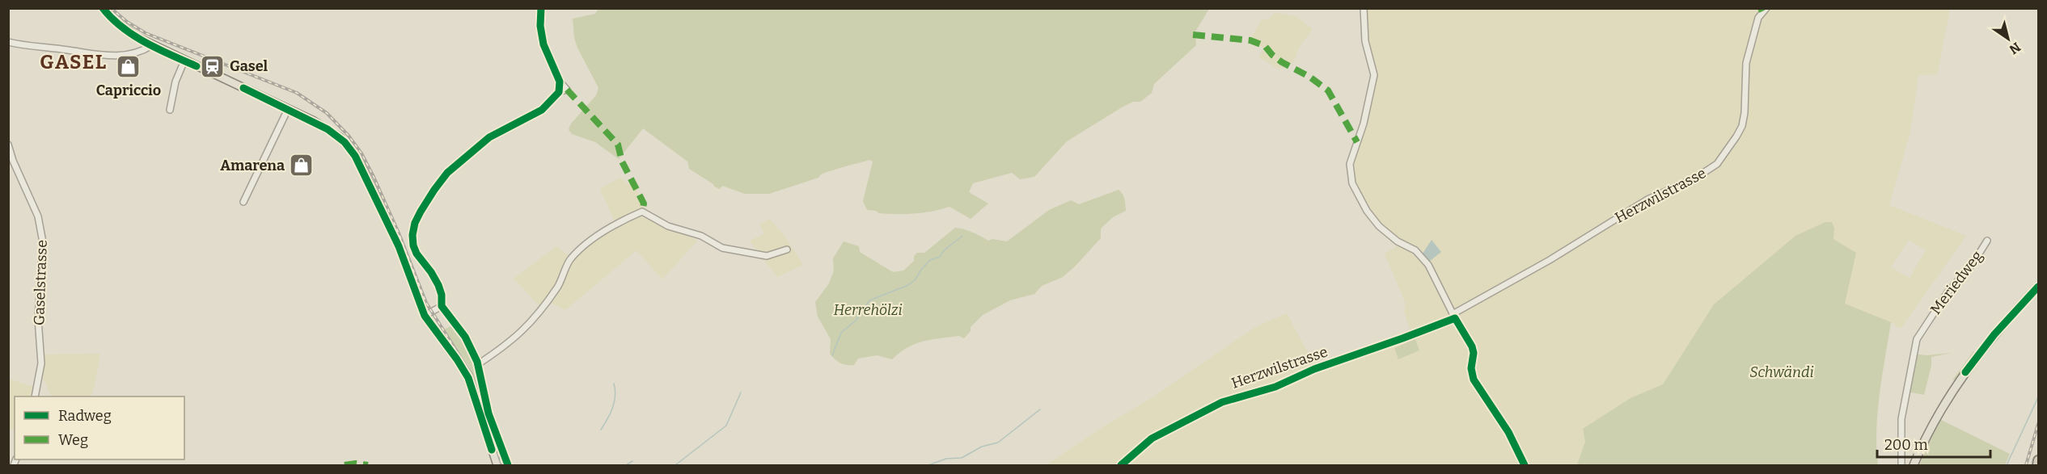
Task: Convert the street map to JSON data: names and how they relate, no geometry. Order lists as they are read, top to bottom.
{
  "streets": {
    "street": ["Herzwilstrasse", "Gaselstrasse", "Meriedweg"]
  },
  "districts": ["GASEL"],
  "parks": ["Herrehölzi", "Schwändi"],
  "places": {
    "station": ["Gasel"],
    "shop": ["Capriccio", "Amarena"]
  },
  "legend": ["Radweg", "Weg"],
  "scale_bar": "200 m",
  "north": "bottom right"
}
